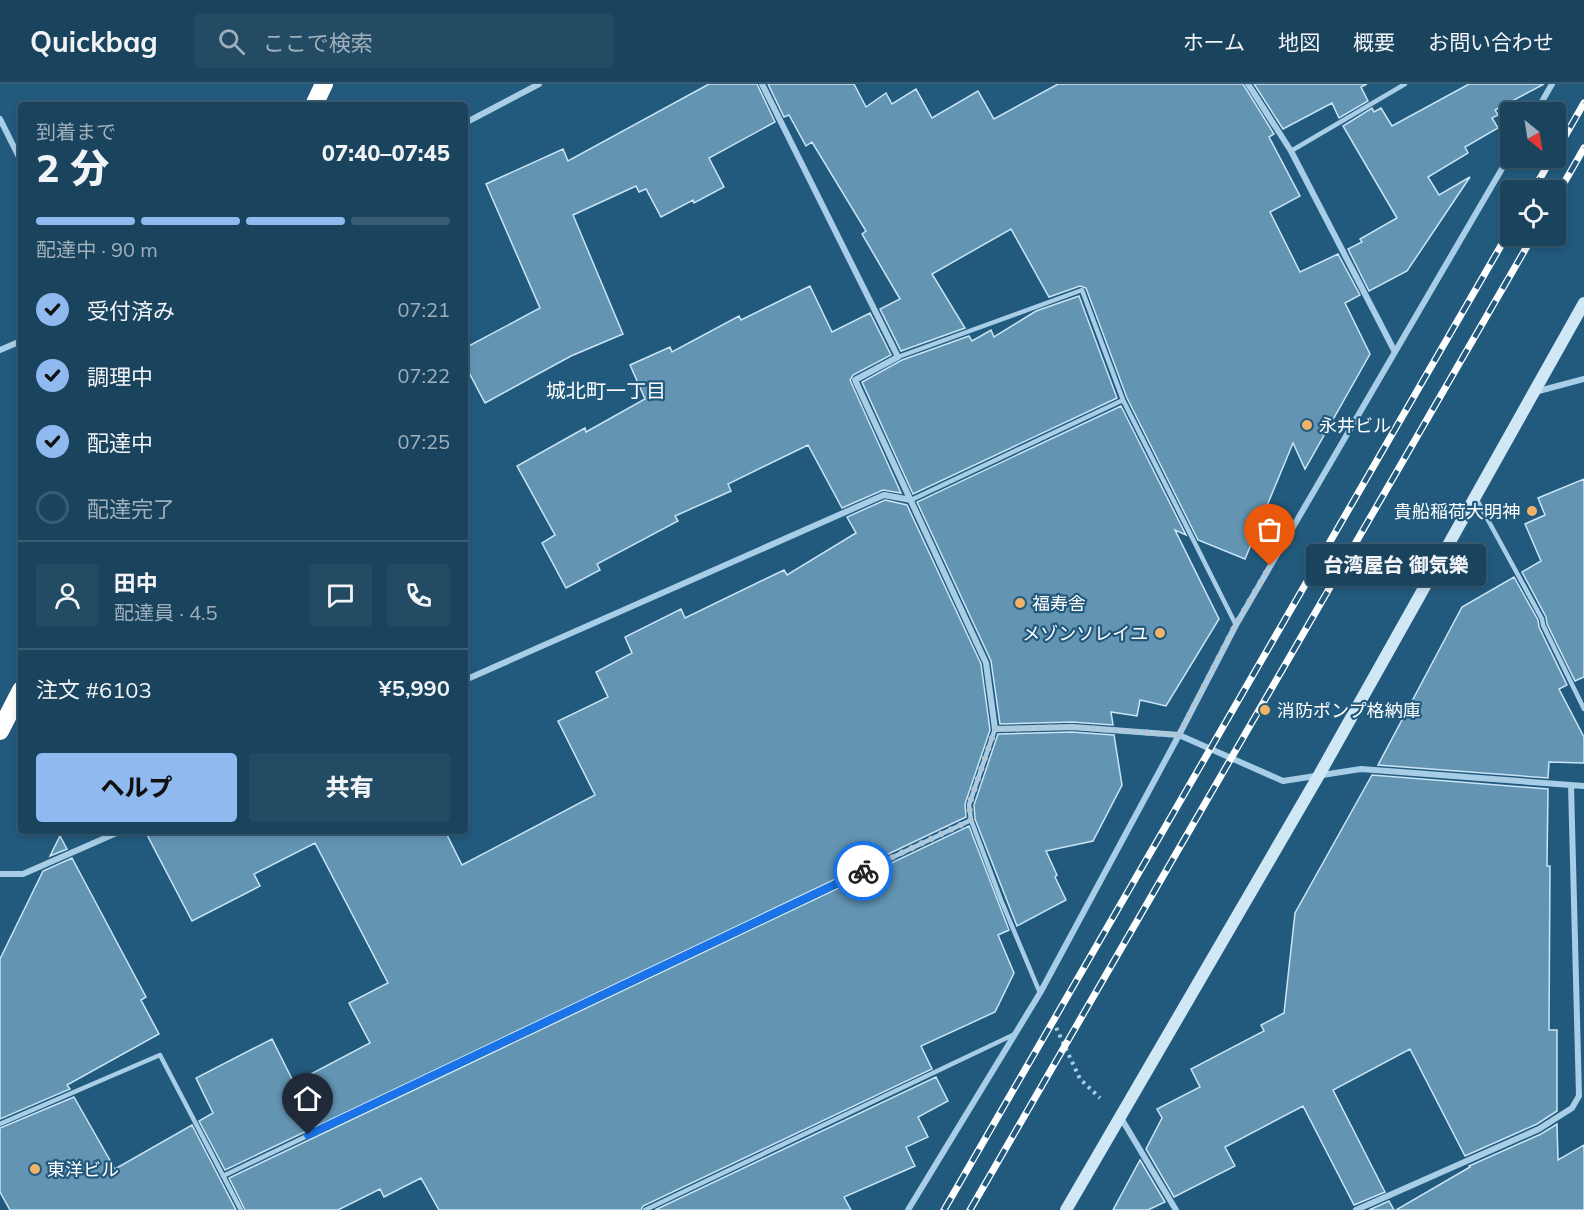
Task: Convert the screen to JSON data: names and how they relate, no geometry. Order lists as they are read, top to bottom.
{
  "districts": ["城北町一丁目"],
  "places": [
    "永井ビル",
    "貴船稲荷大明神",
    "台湾屋台 御気樂",
    "福寿舎",
    "メゾンソレイユ",
    "消防ポンプ格納庫",
    "東洋ビル"
  ],
  "north": "bottom right",
  "page": {
    "header": "Quickbag",
    "search": "ここで検索",
    "nav": [
      "ホーム",
      "地図",
      "概要",
      "お問い合わせ"
    ],
    "heading": ["2 分", "到着まで", "07:40–07:45"],
    "panel": [
      "田中",
      "配達員 · 4.5",
      "注文 #6103",
      "¥5,990"
    ],
    "bar": "配達中 · 90 m",
    "list": [
      ["受付済み", "07:21"],
      ["調理中", "07:22"],
      ["配達中", "07:25"],
      "配達完了"
    ],
    "bubble": "台湾屋台 御気樂",
    "buttons": ["ヘルプ", "共有"]
  }
}
